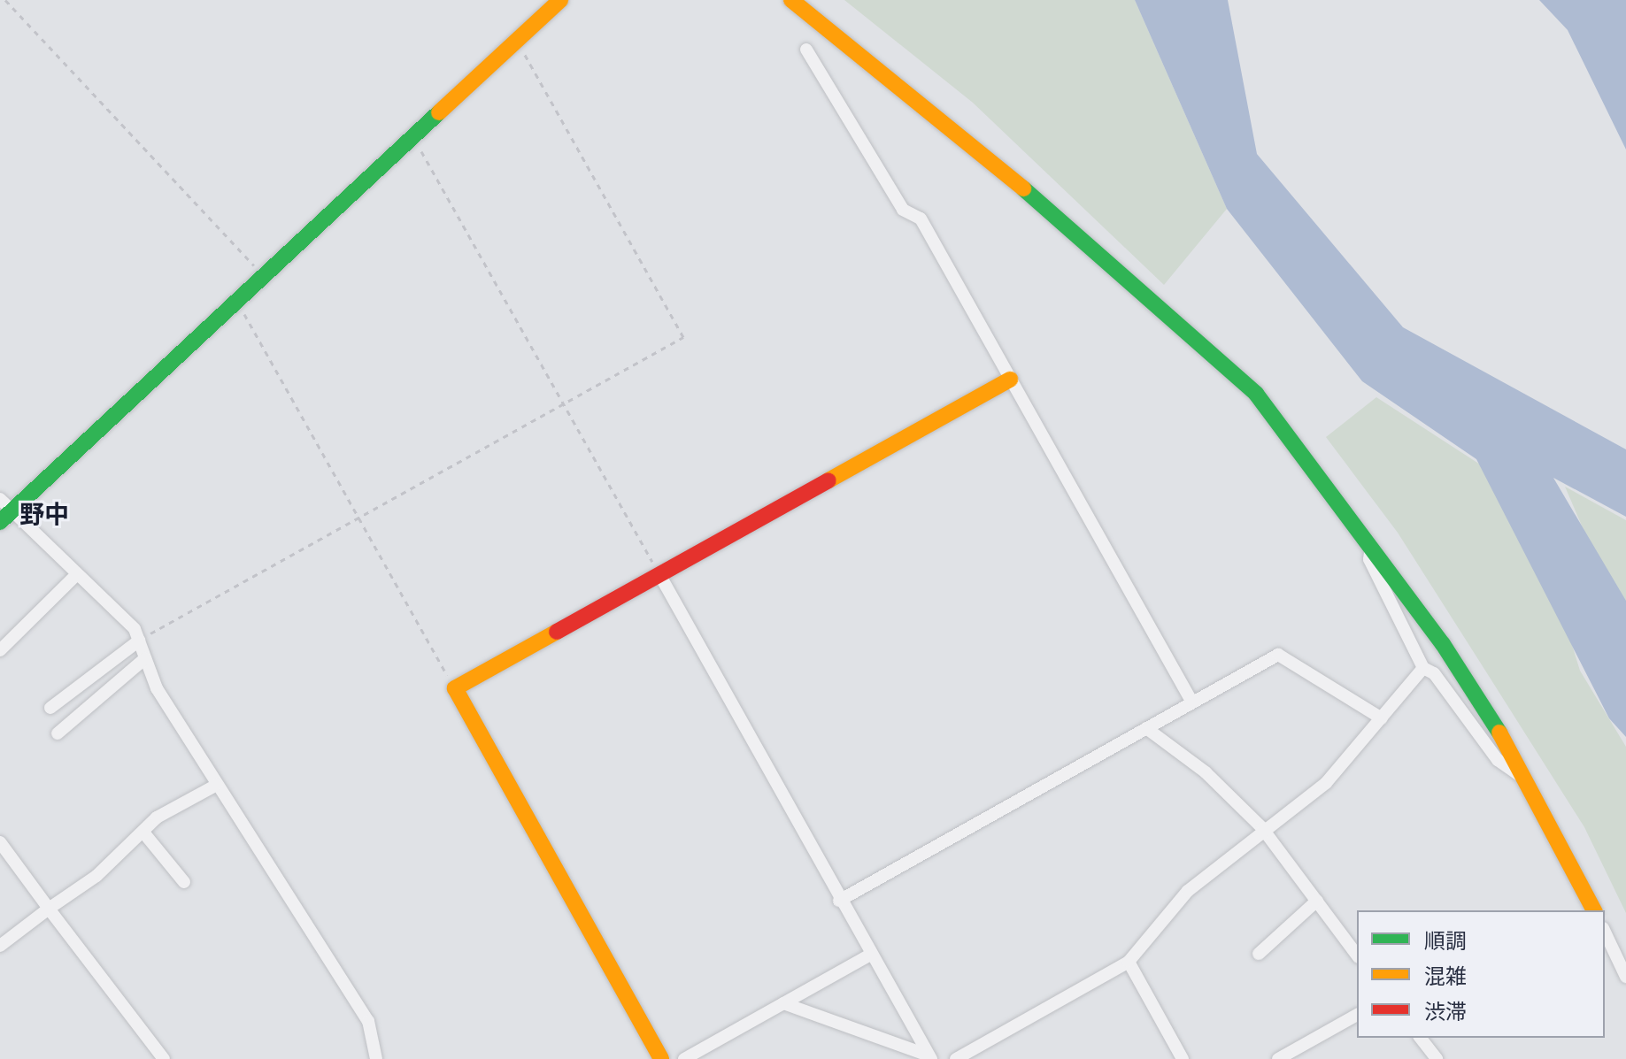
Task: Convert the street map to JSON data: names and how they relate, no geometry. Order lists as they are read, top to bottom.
{
  "districts": ["野中"],
  "legend": ["順調", "混雑", "渋滞"]
}
